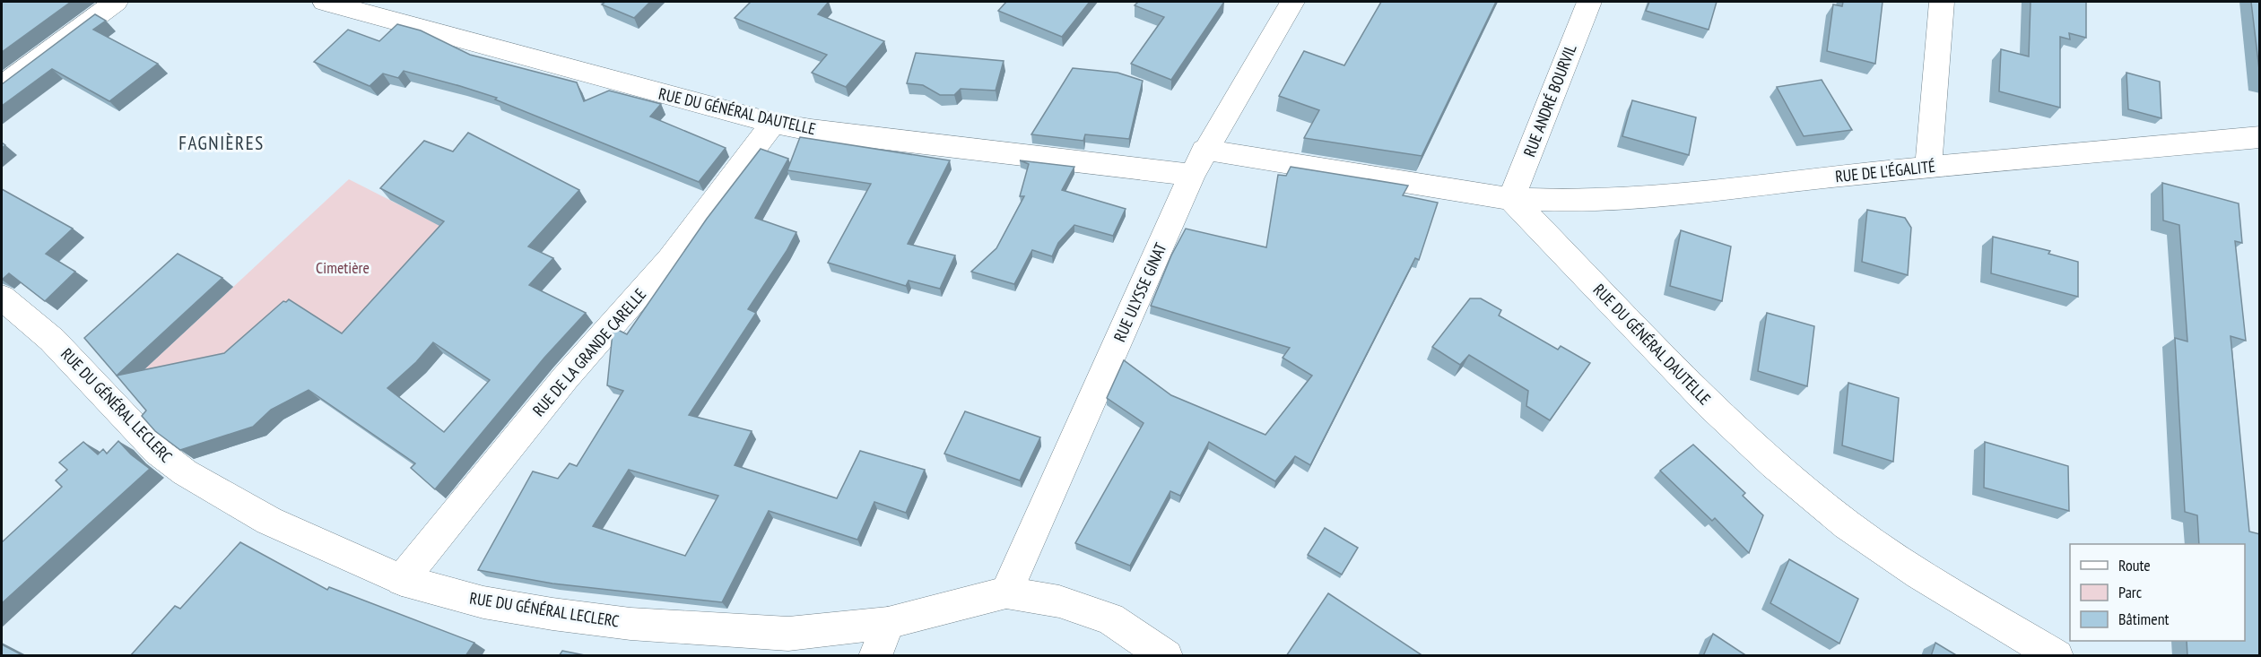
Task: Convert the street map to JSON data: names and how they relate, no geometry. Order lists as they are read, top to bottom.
{
  "streets": {
    "street": [
      "RUE ANDRÉ BOURVIL",
      "RUE DU GÉNÉRAL DAUTELLE",
      "RUE DE L'ÉGALITÉ",
      "RUE ULYSSE GINAT",
      "RUE DE LA GRANDE CARELLE",
      "RUE DU GÉNÉRAL LECLERC"
    ]
  },
  "crossings": [
    ["RUE ANDRÉ BOURVIL", "RUE DU GÉNÉRAL DAUTELLE"],
    ["RUE ANDRÉ BOURVIL", "RUE DE L'ÉGALITÉ"],
    ["RUE DU GÉNÉRAL DAUTELLE", "RUE DE L'ÉGALITÉ"],
    ["RUE DU GÉNÉRAL DAUTELLE", "RUE ULYSSE GINAT"],
    ["RUE DU GÉNÉRAL DAUTELLE", "RUE DE LA GRANDE CARELLE"],
    ["RUE ULYSSE GINAT", "RUE DU GÉNÉRAL LECLERC"],
    ["RUE DE LA GRANDE CARELLE", "RUE DU GÉNÉRAL LECLERC"]
  ],
  "districts": ["FAGNIÈRES"],
  "parks": ["Cimetière"],
  "legend": ["Route", "Parc", "Bâtiment"]
}
